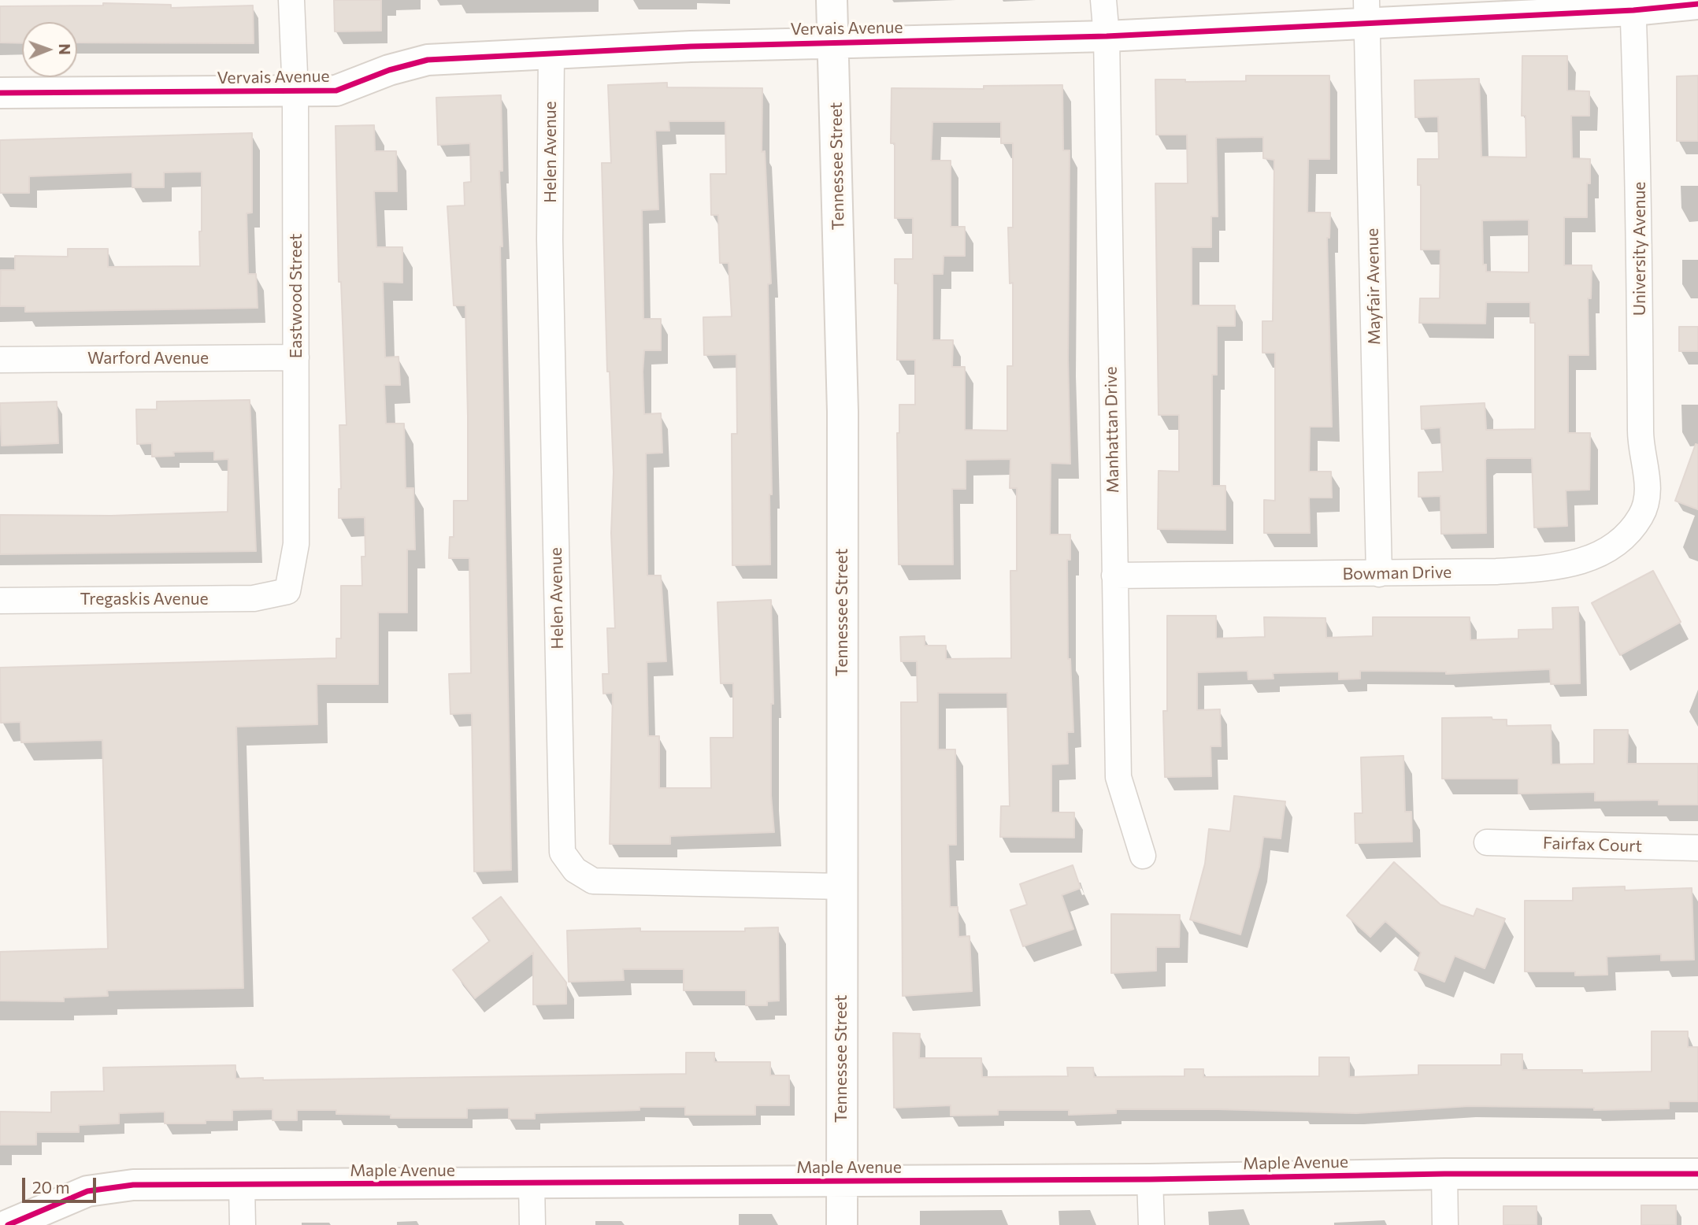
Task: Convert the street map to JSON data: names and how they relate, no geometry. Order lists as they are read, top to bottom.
{
  "streets": {
    "street": [
      "Vervais Avenue",
      "Helen Avenue",
      "Tennessee Street",
      "University Avenue",
      "Mayfair Avenue",
      "Eastwood Street",
      "Warford Avenue",
      "Manhattan Drive",
      "Bowman Drive",
      "Tregaskis Avenue",
      "Fairfax Court",
      "Maple Avenue"
    ]
  },
  "crossings": [
    ["Vervais Avenue", "Helen Avenue"],
    ["Vervais Avenue", "Tennessee Street"],
    ["Vervais Avenue", "University Avenue"],
    ["Vervais Avenue", "Mayfair Avenue"],
    ["Vervais Avenue", "Eastwood Street"],
    ["Vervais Avenue", "Manhattan Drive"],
    ["Helen Avenue", "Tennessee Street"],
    ["Tennessee Street", "Maple Avenue"],
    ["University Avenue", "Bowman Drive"],
    ["Mayfair Avenue", "Bowman Drive"],
    ["Eastwood Street", "Warford Avenue"],
    ["Eastwood Street", "Tregaskis Avenue"],
    ["Manhattan Drive", "Bowman Drive"]
  ],
  "scale_bar": "20 m",
  "north": "right"
}
